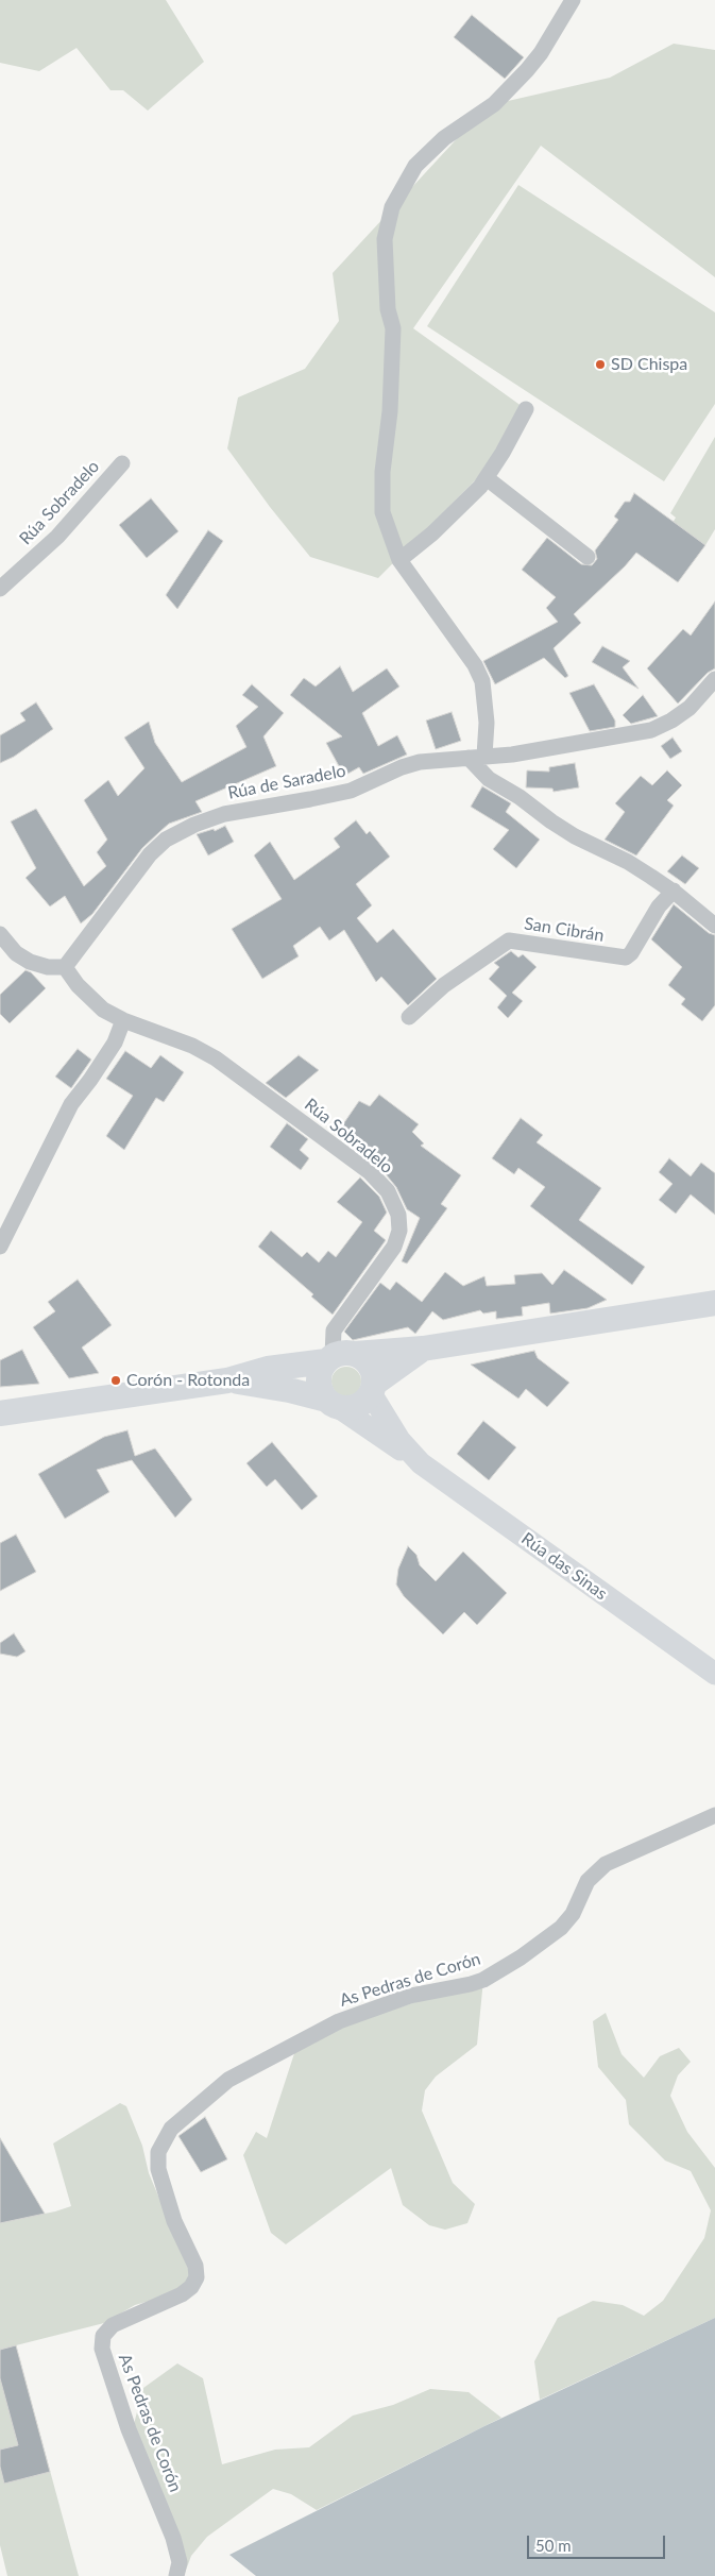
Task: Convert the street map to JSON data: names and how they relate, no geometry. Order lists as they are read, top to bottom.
{
  "streets": {
    "street": [
      "Rúa Sobradelo",
      "Rúa de Saradelo",
      "San Cibrán",
      "Rúa das Sinas",
      "As Pedras de Corón"
    ]
  },
  "crossings": [
    ["Rúa Sobradelo", "Rúa de Saradelo"],
    ["Rúa Sobradelo", "Rúa das Sinas"]
  ],
  "places": ["SD Chispa", "Corón - Rotonda"],
  "scale_bar": "50 m"
}
